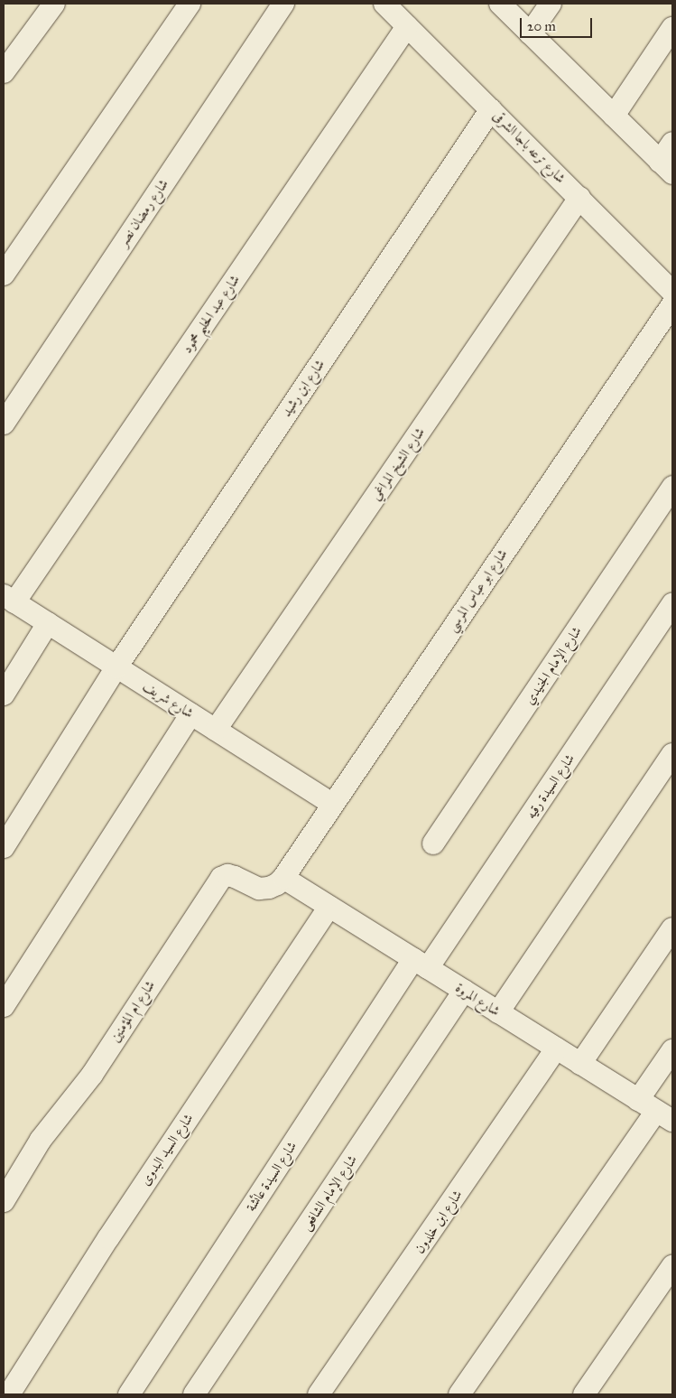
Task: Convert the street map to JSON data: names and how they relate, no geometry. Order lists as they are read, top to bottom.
{
  "streets": {
    "street": [
      "شارع ترعه باجا الشرقى",
      "شارع رمضان نصر",
      "شارع عبد الحليم محمود",
      "شارع ابن رشيد",
      "شارع الشيخ المراغي",
      "شارع ابو عباس المرسي",
      "شارع الإمام الجنيدي",
      "شارع شريف",
      "شارع السيدة رقيه",
      "شارع المروة",
      "شارع ام المؤمنين",
      "شارع السيد البدوى",
      "شارع السيدة عائشة",
      "شارع الإمام الشافعى",
      "شارع ابن خلدون"
    ]
  },
  "crossings": [
    ["شارع ترعه باجا الشرقى", "شارع عبد الحليم محمود"],
    ["شارع ترعه باجا الشرقى", "شارع ابن رشيد"],
    ["شارع ترعه باجا الشرقى", "شارع الشيخ المراغي"],
    ["شارع عبد الحليم محمود", "شارع شريف"],
    ["شارع ابن رشيد", "شارع شريف"],
    ["شارع الشيخ المراغي", "شارع شريف"],
    ["شارع ابو عباس المرسي", "شارع شريف"],
    ["شارع ابو عباس المرسي", "شارع المروة"],
    ["شارع ابو عباس المرسي", "شارع ام المؤمنين"],
    ["شارع السيدة رقيه", "شارع المروة"],
    ["شارع السيدة رقيه", "شارع السيدة عائشة"],
    ["شارع المروة", "شارع ام المؤمنين"],
    ["شارع المروة", "شارع السيد البدوى"],
    ["شارع المروة", "شارع السيدة عائشة"],
    ["شارع المروة", "شارع الإمام الشافعى"],
    ["شارع المروة", "شارع ابن خلدون"]
  ],
  "scale_bar": "20 m"
}
